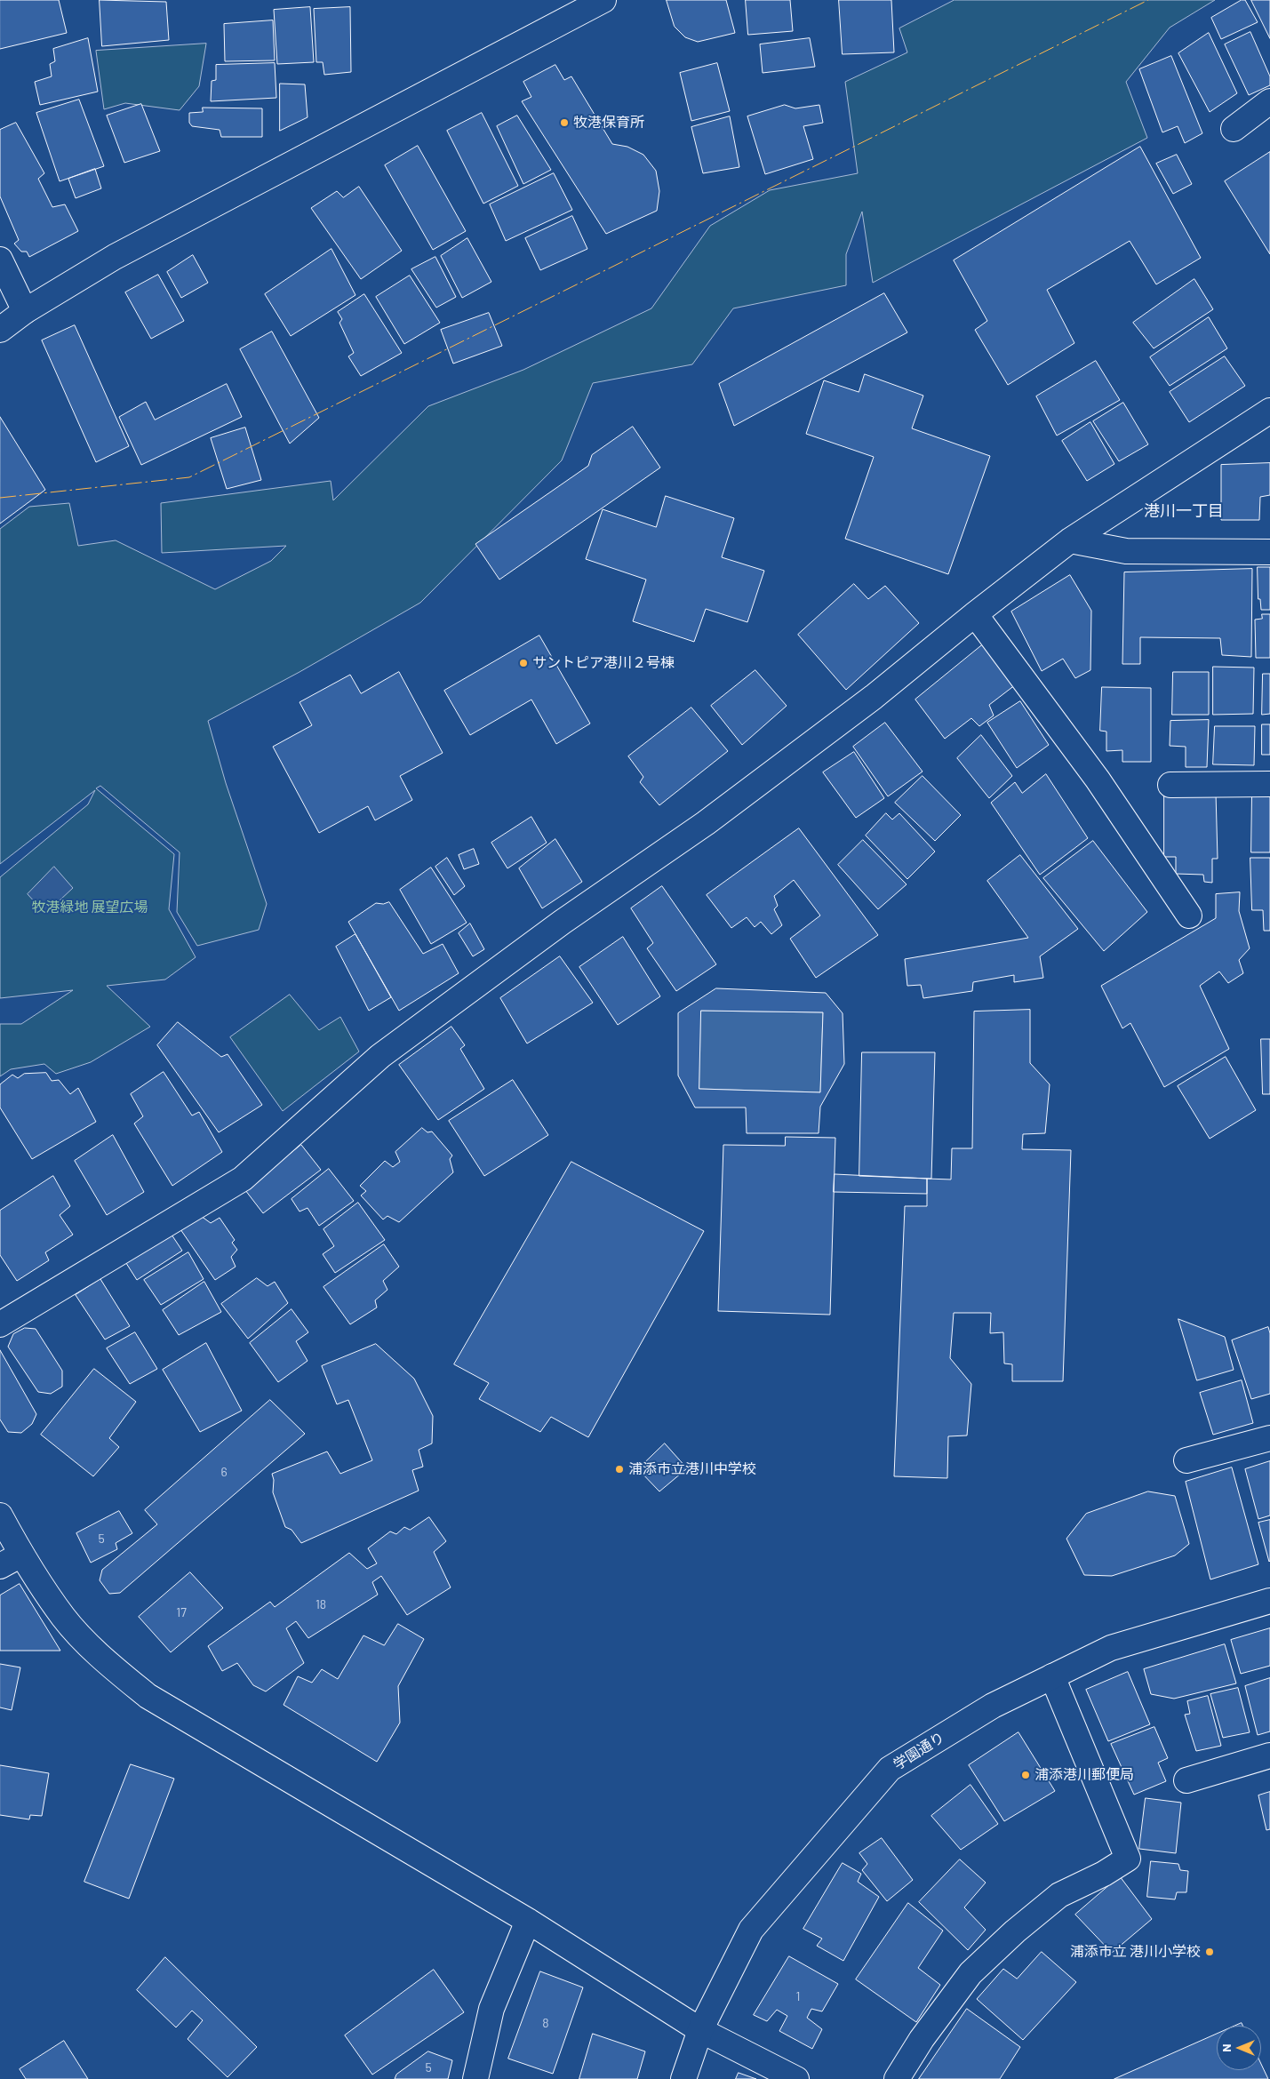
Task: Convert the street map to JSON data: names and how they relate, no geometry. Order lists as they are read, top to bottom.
{
  "streets": {
    "street": ["学園通り"]
  },
  "districts": ["港川一丁目"],
  "parks": ["牧港緑地 展望広場"],
  "places": [
    "牧港保育所",
    "サントピア港川２号棟",
    "浦添市立港川中学校",
    "浦添港川郵便局",
    "浦添市立 港川小学校"
  ],
  "house_numbers": [
    "6",
    "5",
    "18",
    "17",
    "1",
    "8",
    "5"
  ],
  "north": "left"
}
